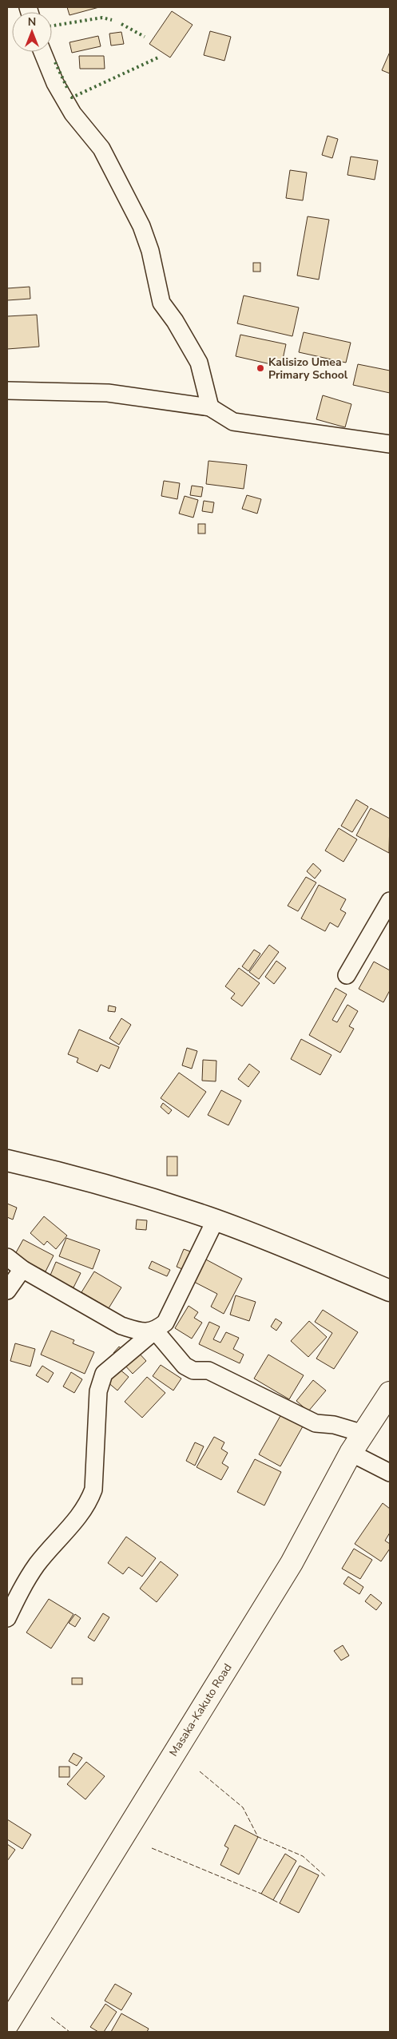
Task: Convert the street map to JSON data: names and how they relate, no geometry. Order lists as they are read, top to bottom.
{
  "streets": {
    "highway": ["Masaka-Kakuto Road"]
  },
  "places": ["Kalisizo Umea Primary School"],
  "north": "top"
}
